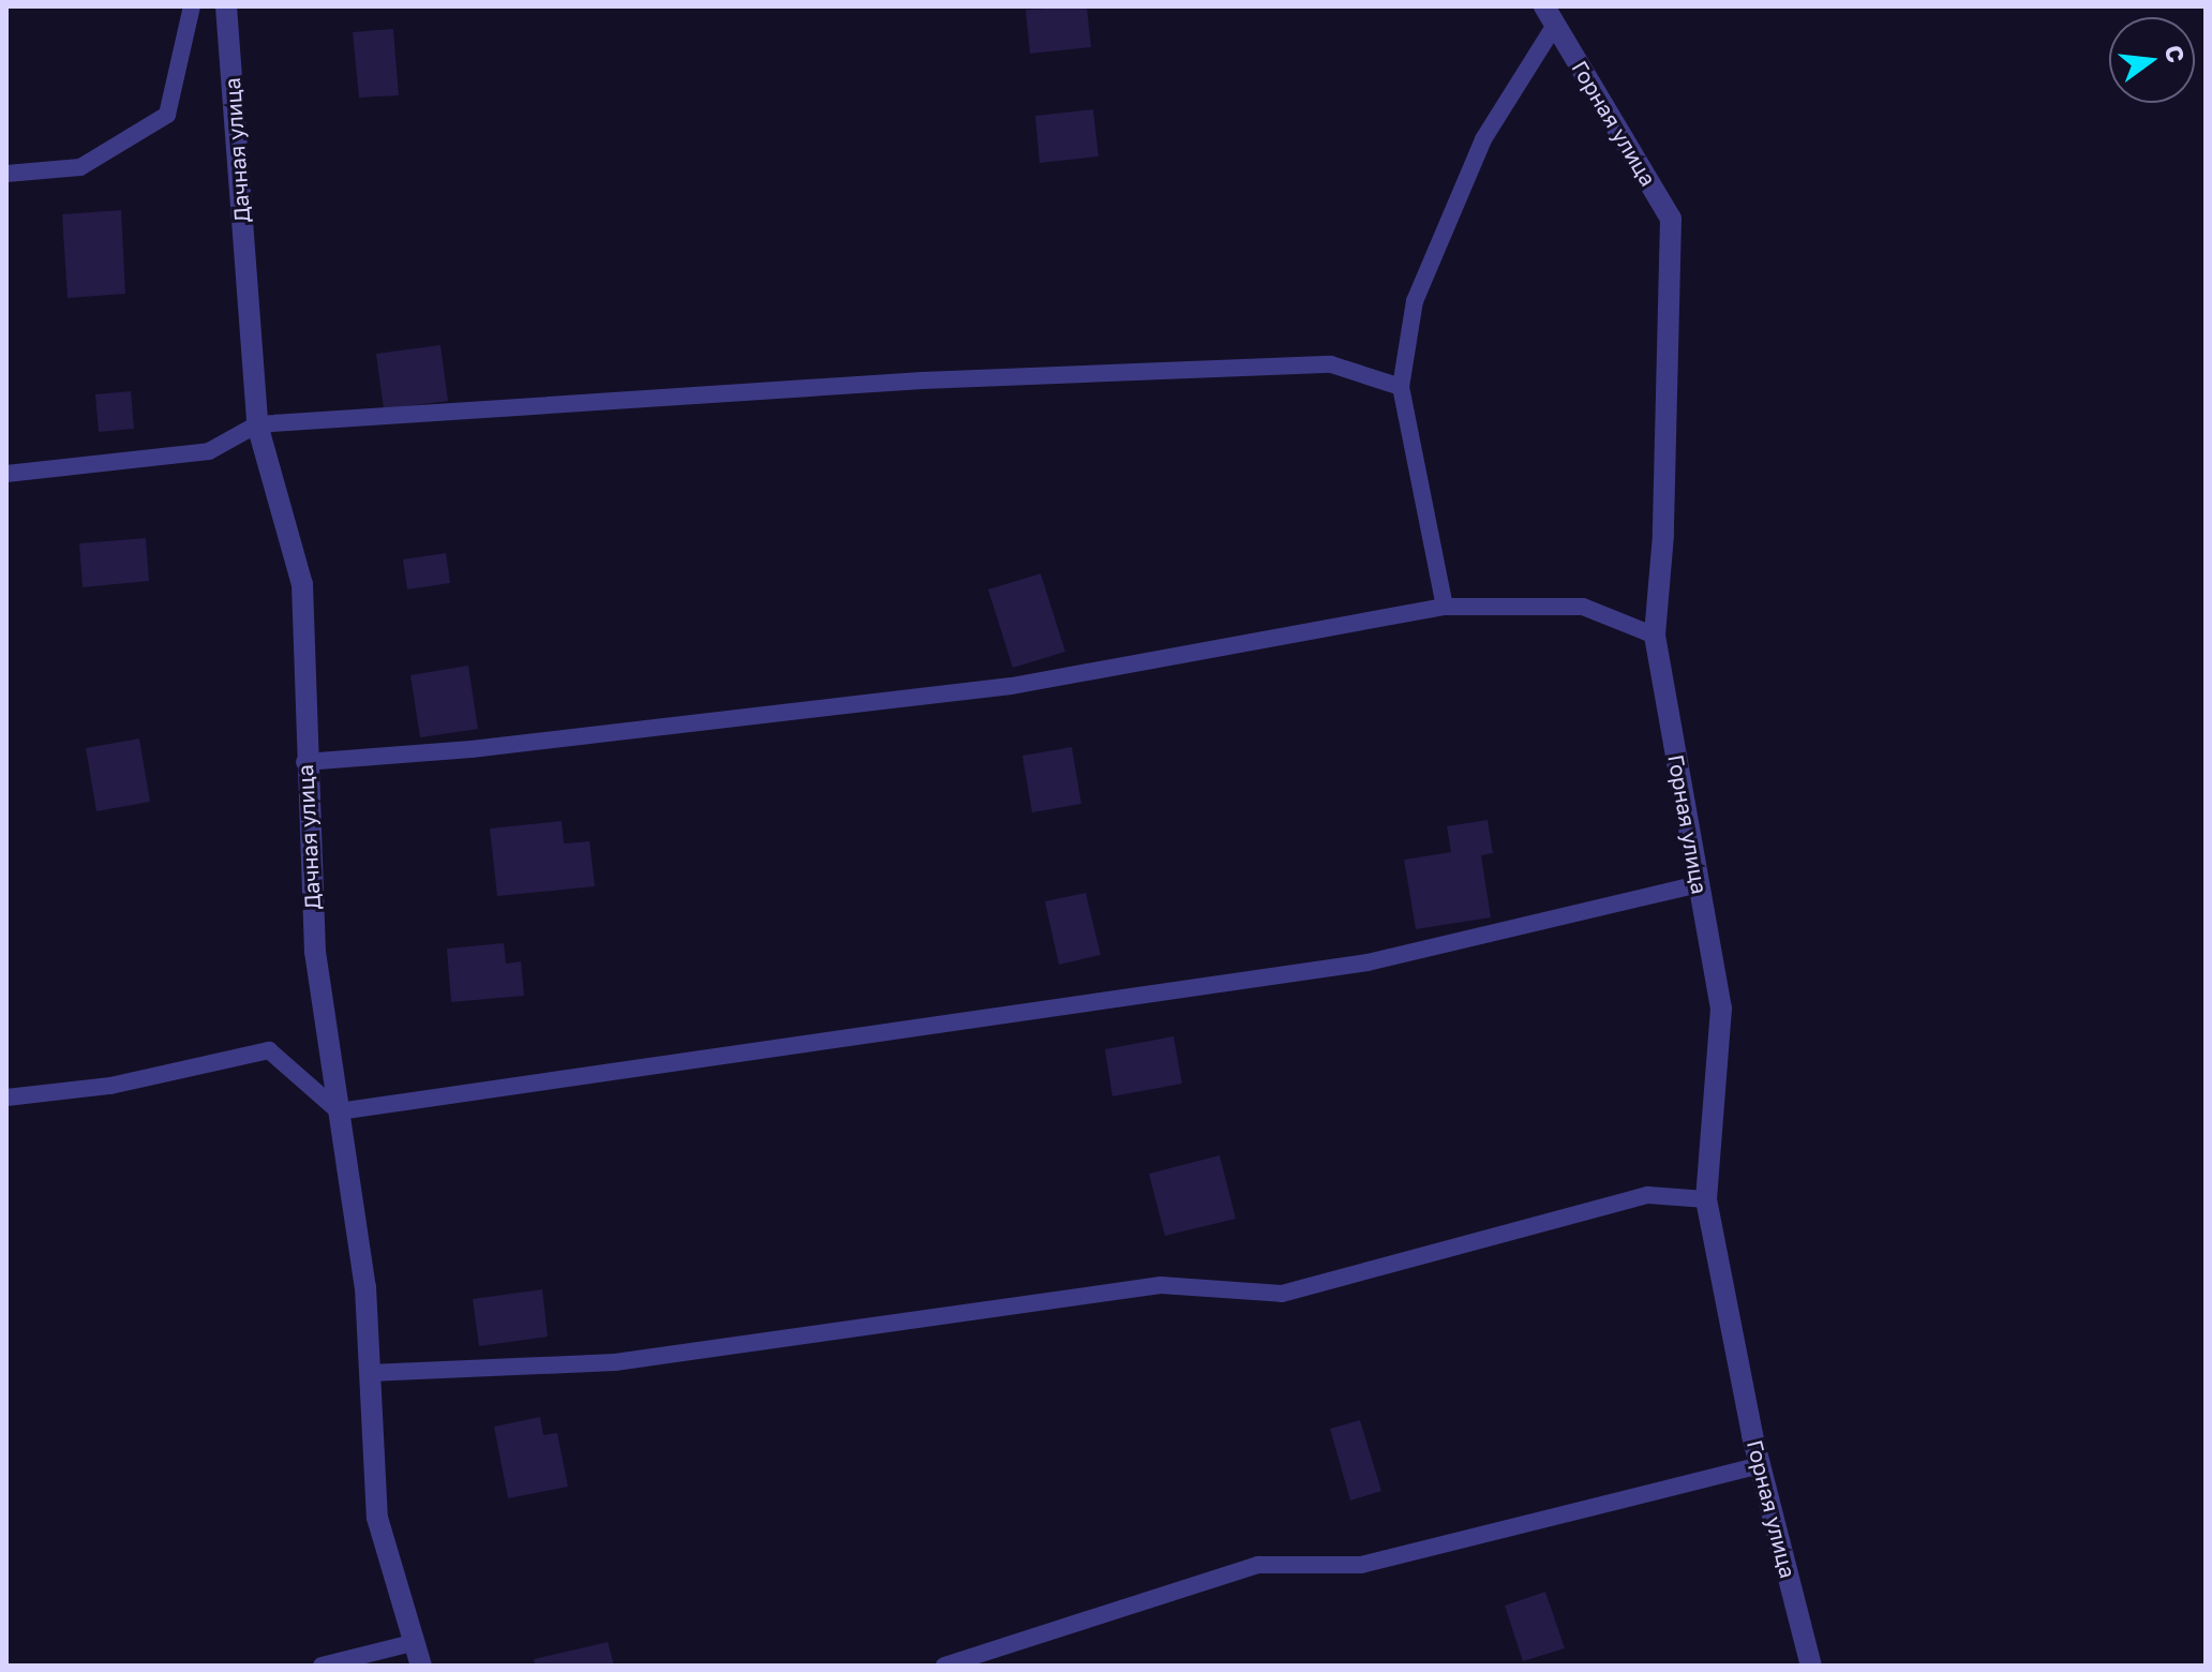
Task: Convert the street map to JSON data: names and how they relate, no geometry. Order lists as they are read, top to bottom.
{
  "streets": {
    "street": ["Горная улица", "Дачная улица"]
  },
  "north": "right"
}
